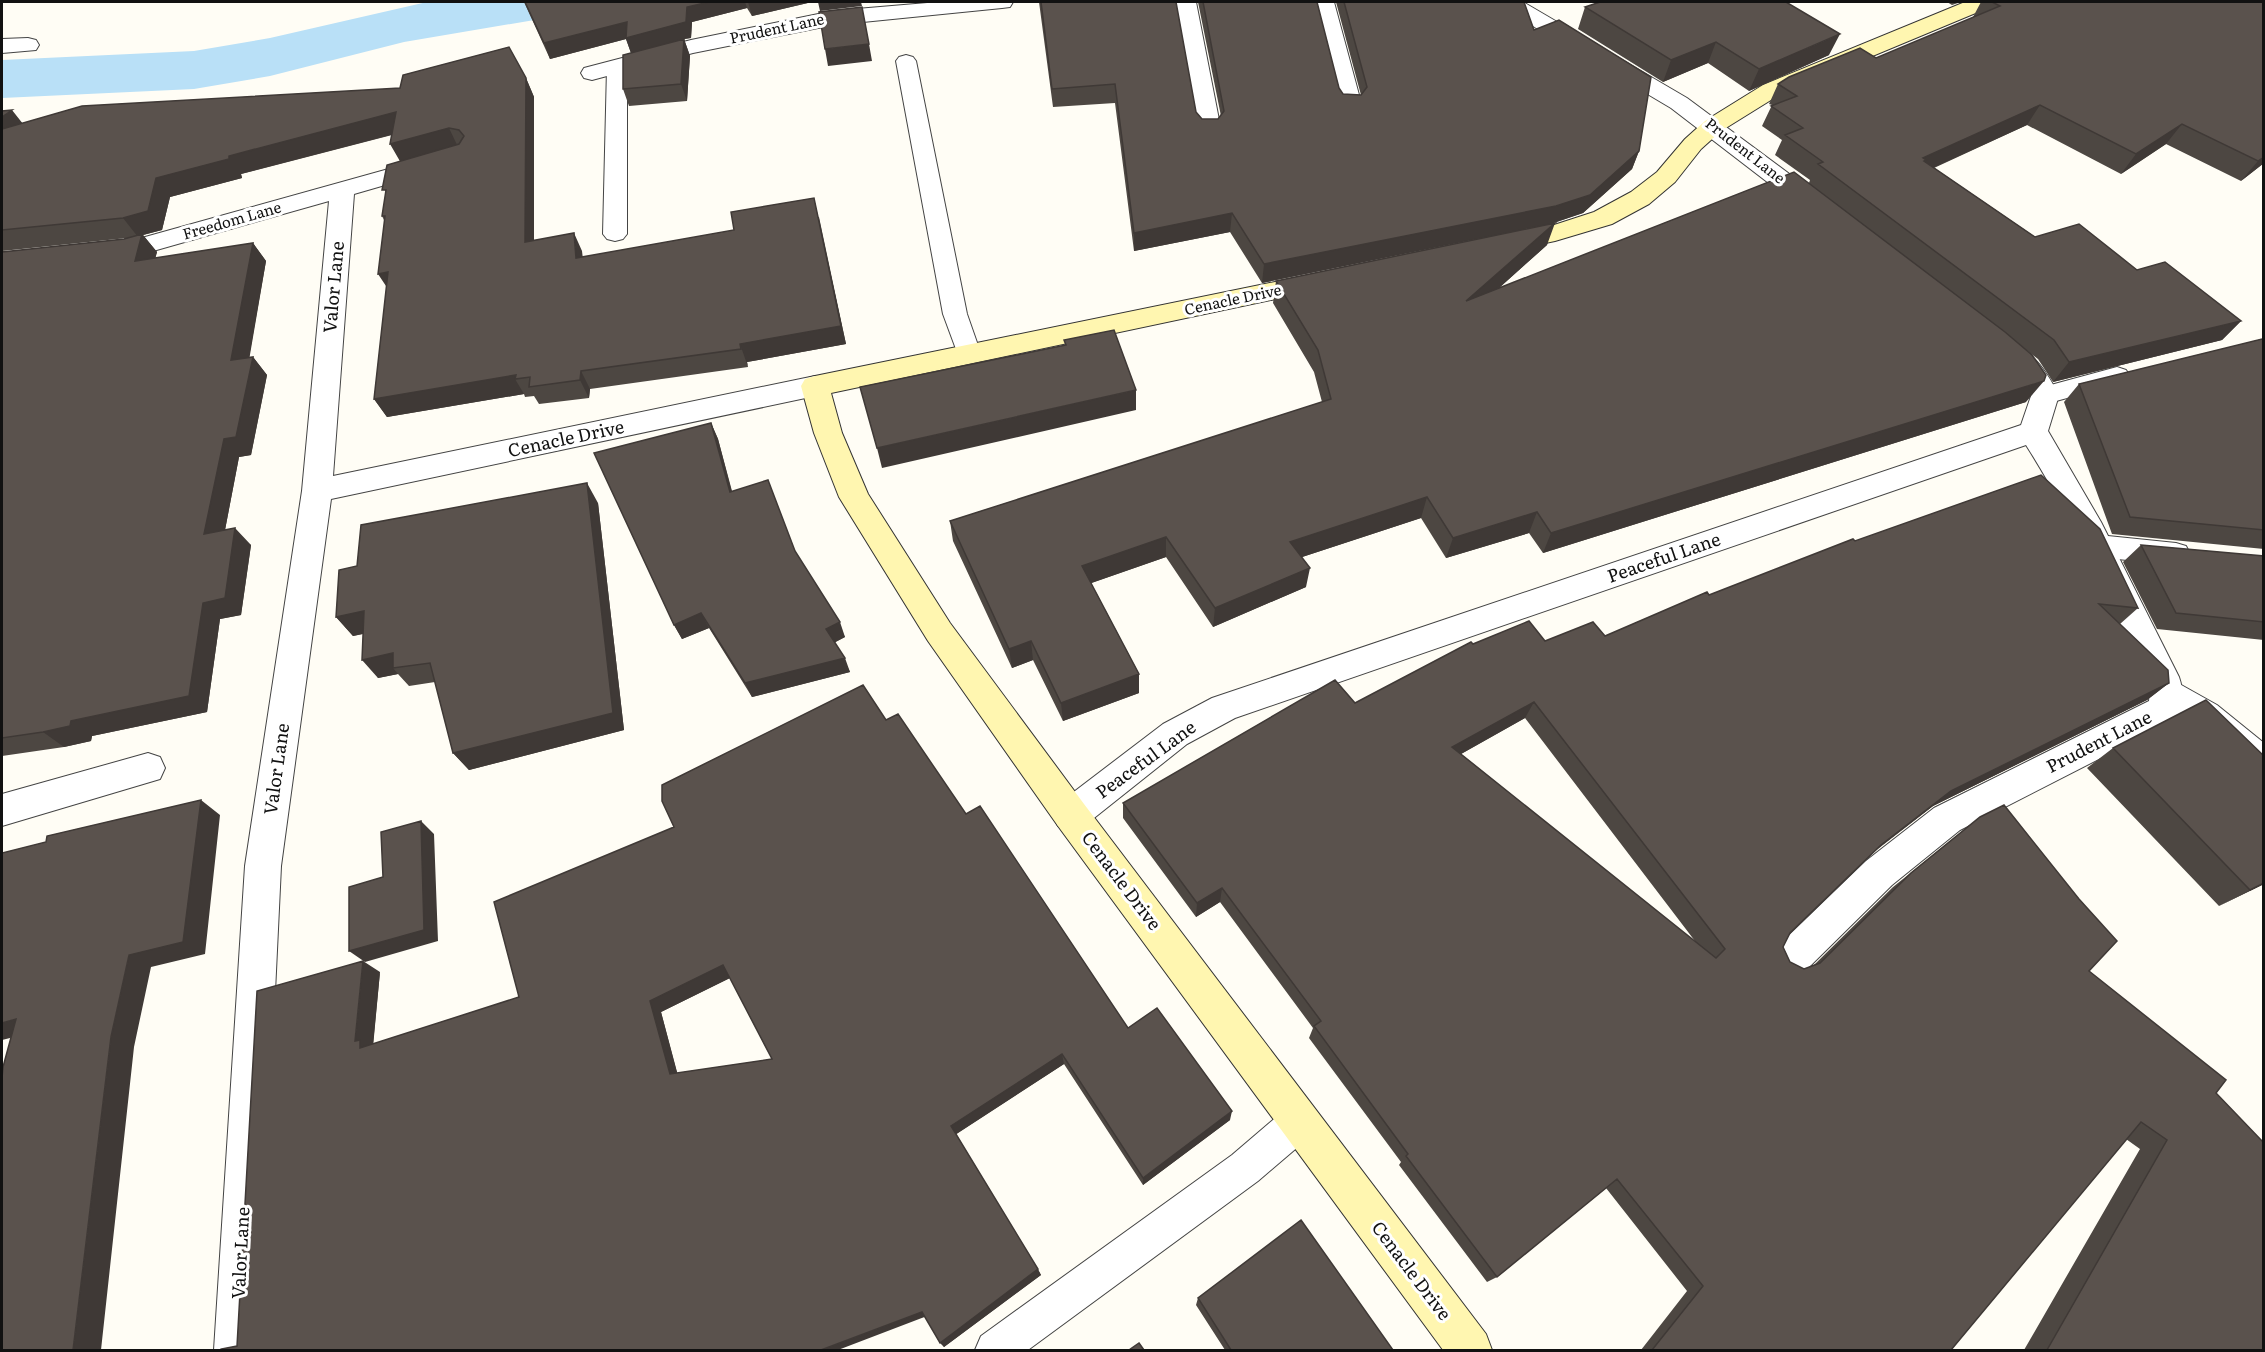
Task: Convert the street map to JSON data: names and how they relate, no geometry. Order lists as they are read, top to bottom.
{
  "streets": {
    "street": [
      "Prudent Lane",
      "Freedom Lane",
      "Valor Lane",
      "Cenacle Drive",
      "Peaceful Lane"
    ]
  },
  "crossings": [
    ["Freedom Lane", "Valor Lane"],
    ["Valor Lane", "Cenacle Drive"],
    ["Cenacle Drive", "Peaceful Lane"]
  ]
}
